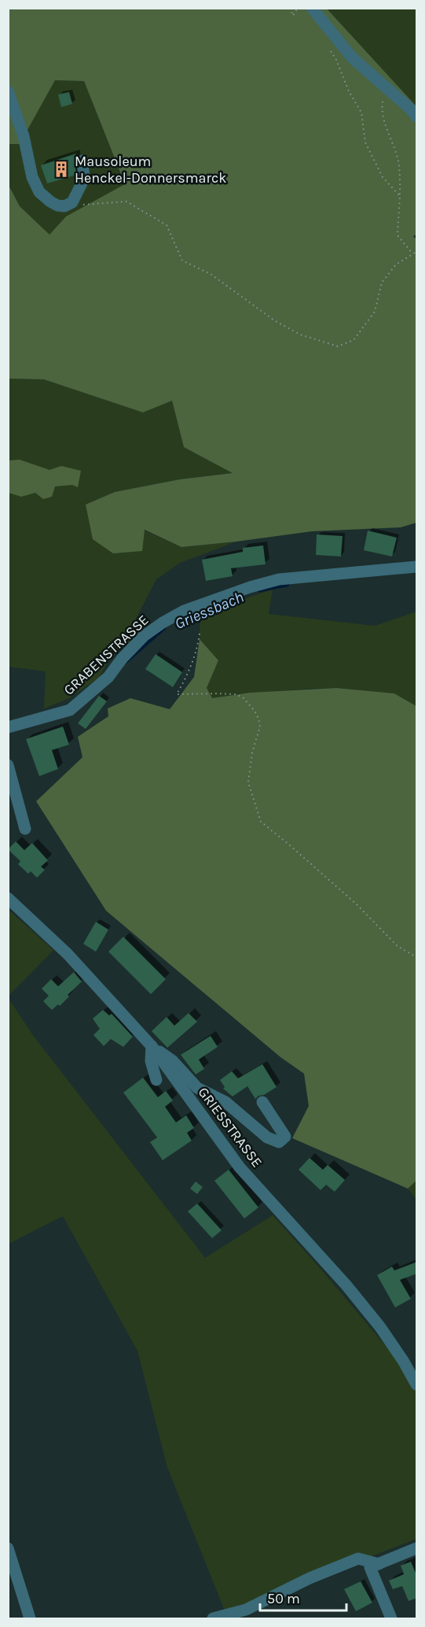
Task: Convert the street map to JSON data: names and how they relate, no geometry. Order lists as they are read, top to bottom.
{
  "streets": {
    "street": ["GRABENSTRASSE", "GRIESSTRASSE"]
  },
  "water": ["Griessbach"],
  "places": {
    "building": ["Mausoleum Henckel-Donnersmarck"]
  },
  "scale_bar": "50 m"
}
